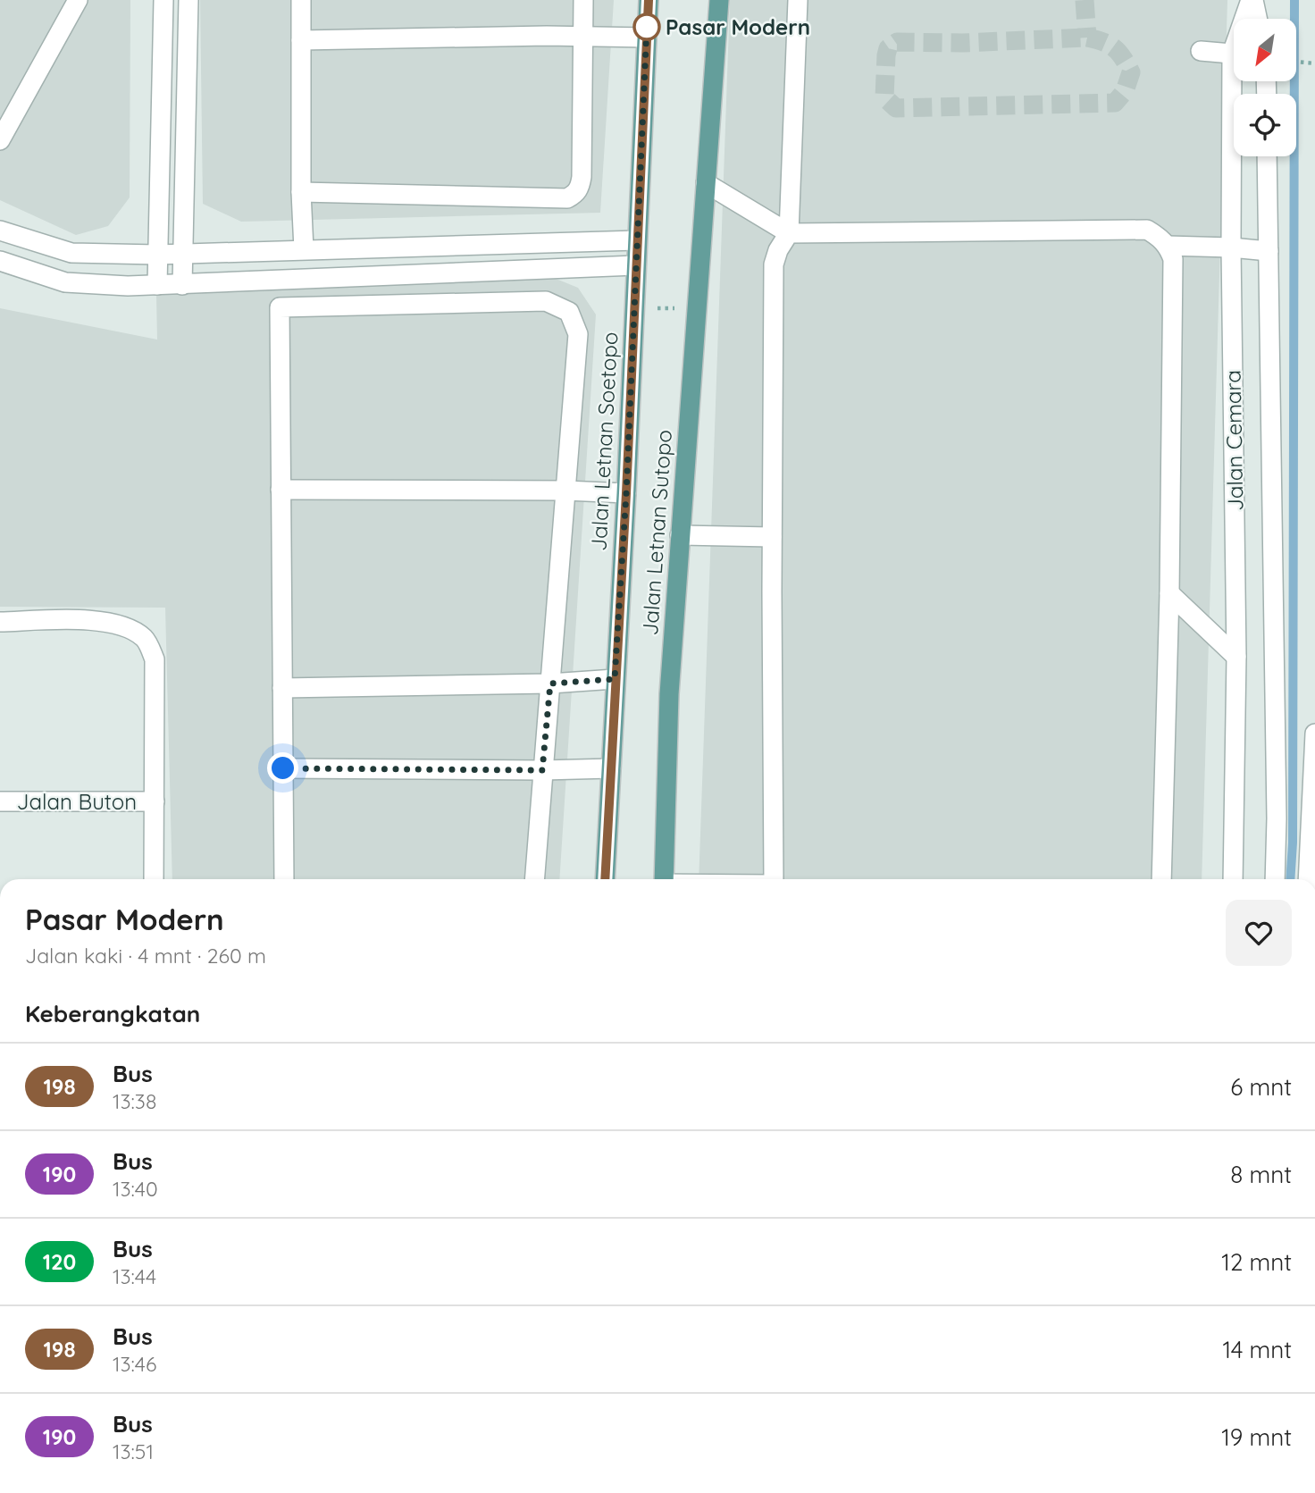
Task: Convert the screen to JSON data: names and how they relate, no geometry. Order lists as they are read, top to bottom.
{
  "streets": {
    "main road": ["Jalan Letnan Soetopo", "Jalan Letnan Sutopo"],
    "street": ["Jalan Cemara", "Jalan Buton"]
  },
  "places": ["Pasar Modern"],
  "lines": ["bus line 198"],
  "north": "bottom left",
  "page": {
    "heading": [
      ["Pasar Modern", "Jalan kaki · 4 mnt · 260 m"],
      "Keberangkatan"
    ],
    "list": [
      {
        "mark": "198",
        "name": "Bus",
        "note": "13:38",
        "value": "6 mnt"
      },
      {
        "mark": "190",
        "name": "Bus",
        "note": "13:40",
        "value": "8 mnt"
      },
      {
        "mark": "120",
        "name": "Bus",
        "note": "13:44",
        "value": "12 mnt"
      },
      {
        "mark": "198",
        "name": "Bus",
        "note": "13:46",
        "value": "14 mnt"
      },
      {
        "mark": "190",
        "name": "Bus",
        "note": "13:51",
        "value": "19 mnt"
      }
    ]
  }
}
